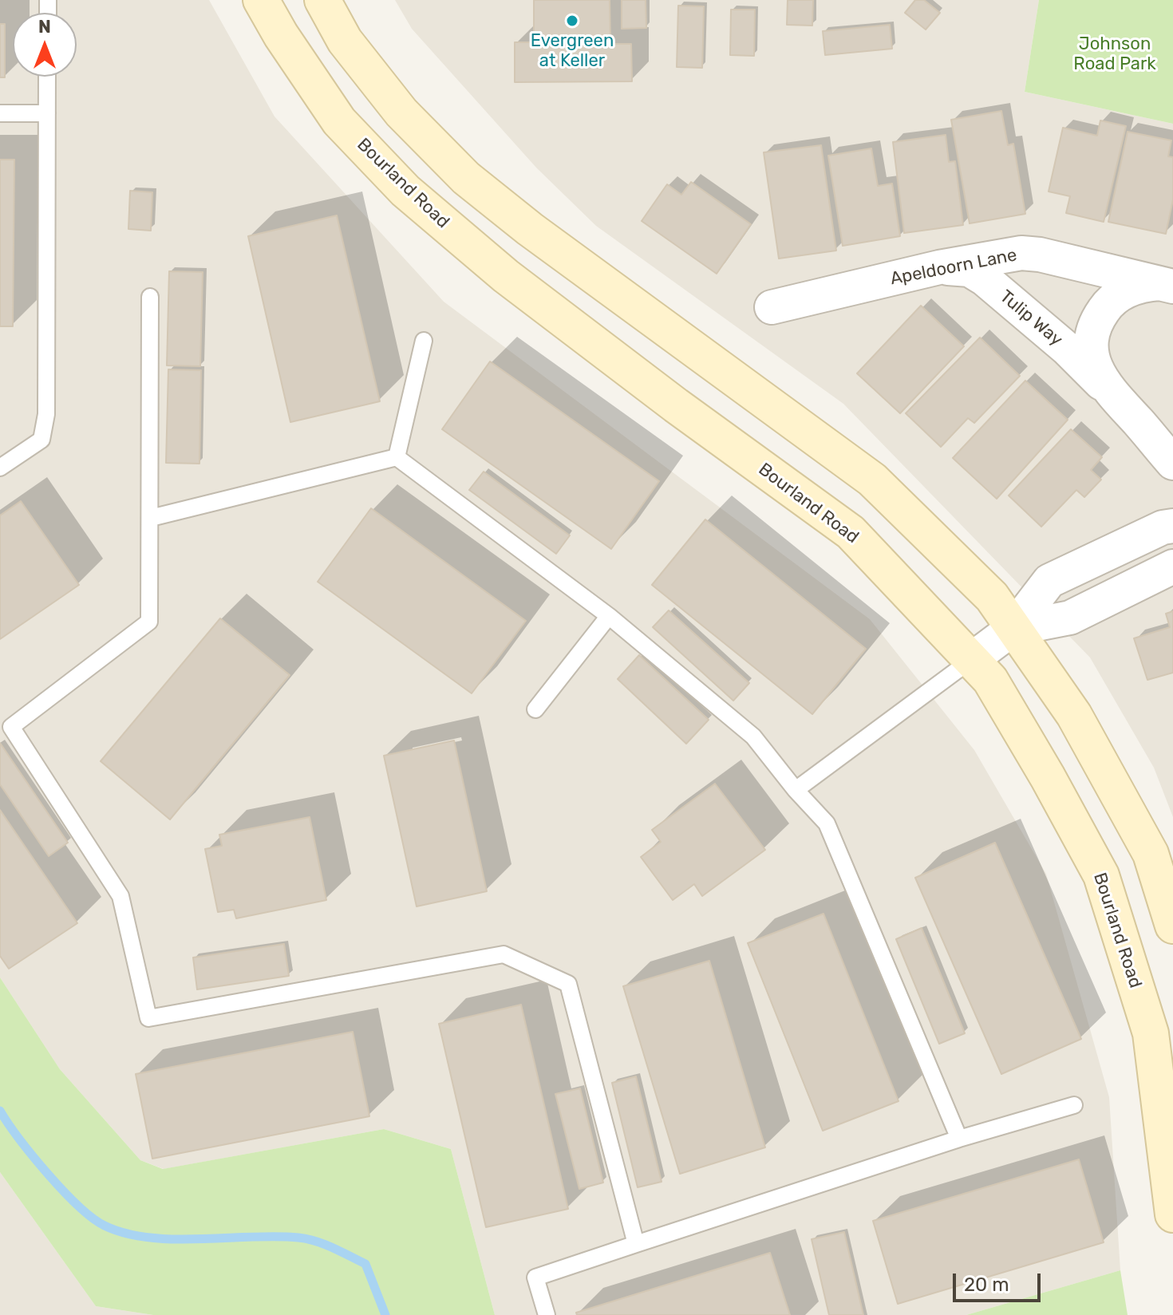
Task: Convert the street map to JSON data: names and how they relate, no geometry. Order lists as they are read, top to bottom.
{
  "streets": {
    "main road": ["Bourland Road"],
    "street": ["Apeldoorn Lane", "Tulip Way"]
  },
  "crossings": [
    ["Apeldoorn Lane", "Tulip Way"]
  ],
  "parks": ["Johnson Road Park"],
  "places": ["Evergreen at Keller"],
  "scale_bar": "20 m",
  "north": "top"
}
